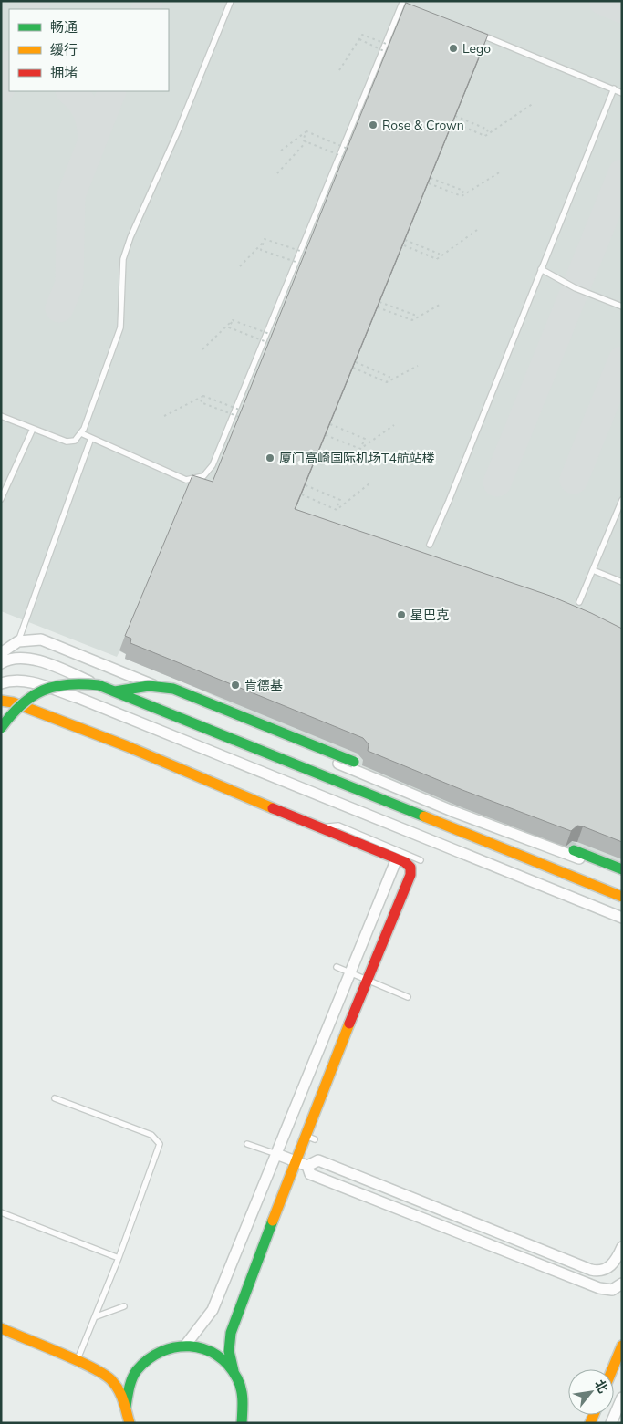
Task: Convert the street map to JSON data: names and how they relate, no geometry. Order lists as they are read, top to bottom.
{
  "places": [
    "Lego",
    "Rose & Crown",
    "厦门高崎国际机场T4航站楼",
    "星巴克",
    "肯德基"
  ],
  "legend": ["畅通", "缓行", "拥堵"],
  "north": "top right"
}
